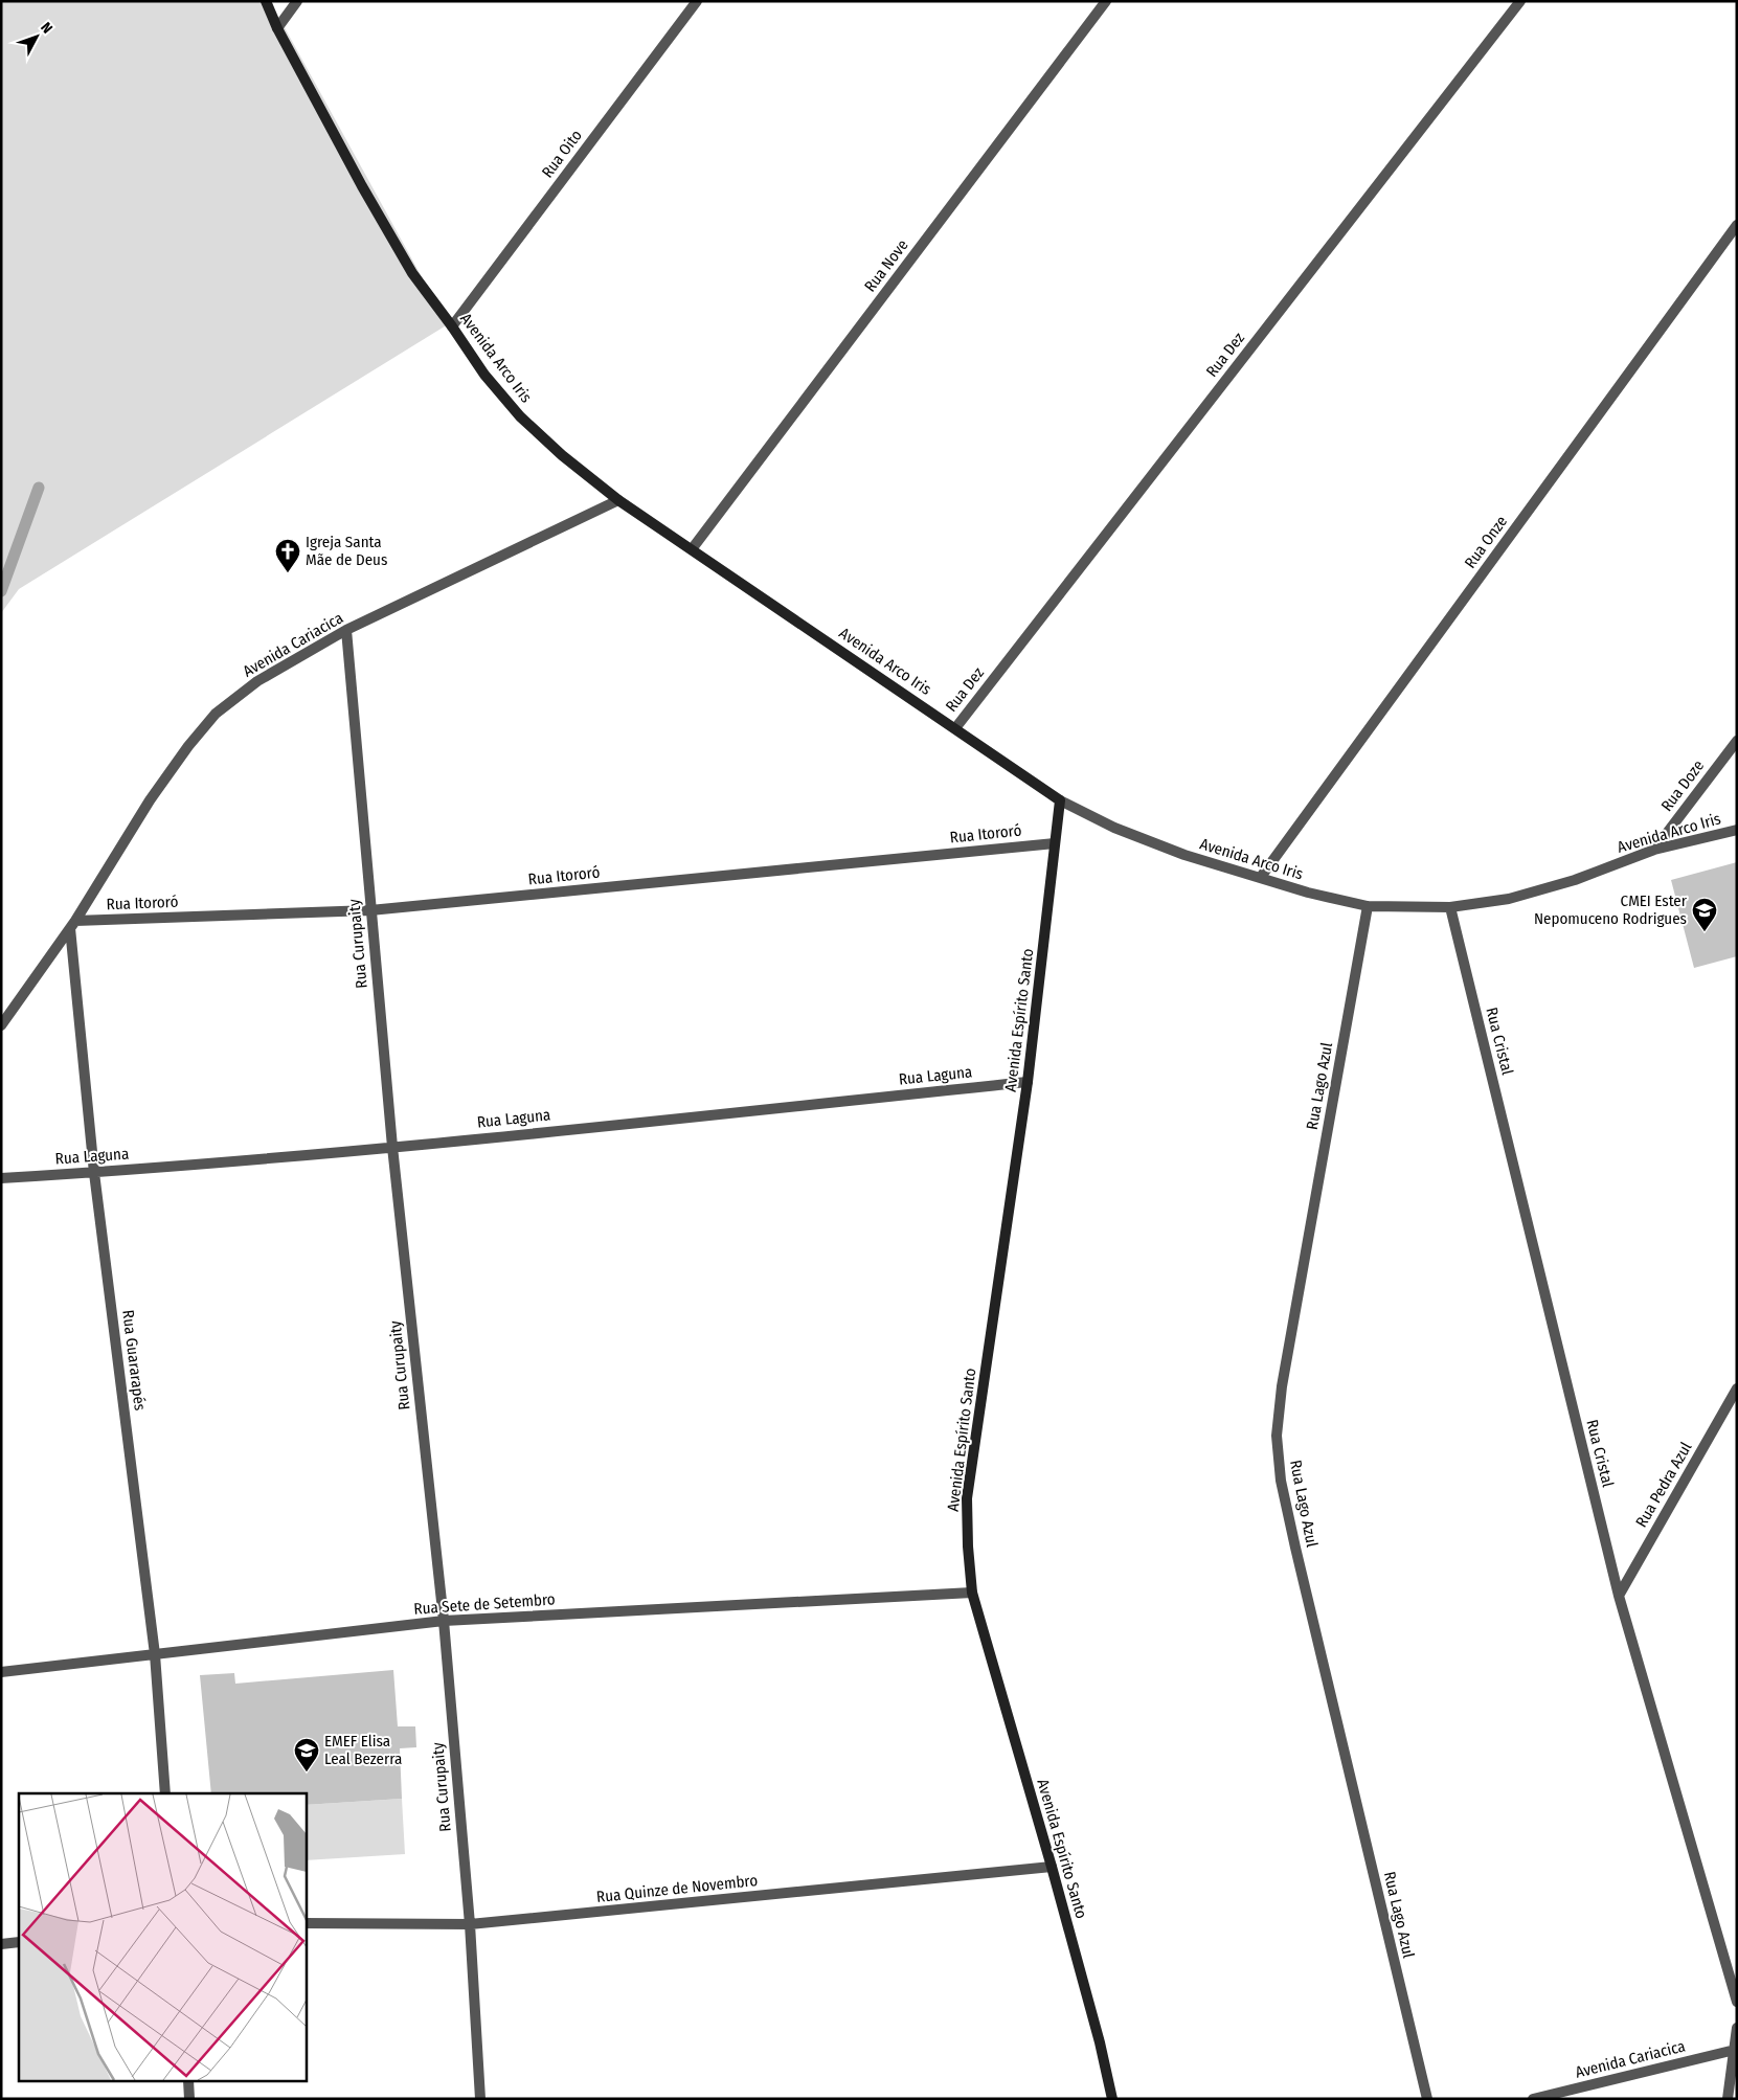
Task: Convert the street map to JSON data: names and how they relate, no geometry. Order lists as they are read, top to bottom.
{
  "streets": {
    "street": [
      "Rua Oito",
      "Rua Nove",
      "Rua Dez",
      "Avenida Arco Iris",
      "Rua Onze",
      "Avenida Cariacica",
      "Rua Doze",
      "Rua Itororó",
      "Rua Curupaity",
      "Avenida Espírito Santo",
      "Rua Cristal",
      "Rua Laguna",
      "Rua Lago Azul",
      "Rua Guararapés",
      "Rua Pedra Azul",
      "Rua Sete de Setembro",
      "Rua Quinze de Novembro"
    ]
  },
  "crossings": [
    ["Rua Oito", "Avenida Arco Iris"],
    ["Rua Nove", "Avenida Arco Iris"],
    ["Rua Dez", "Avenida Arco Iris"],
    ["Avenida Arco Iris", "Rua Onze"],
    ["Avenida Arco Iris", "Avenida Cariacica"],
    ["Avenida Arco Iris", "Rua Doze"],
    ["Avenida Arco Iris", "Avenida Espírito Santo"],
    ["Avenida Arco Iris", "Rua Cristal"],
    ["Avenida Arco Iris", "Rua Lago Azul"],
    ["Avenida Cariacica", "Rua Itororó"],
    ["Avenida Cariacica", "Rua Curupaity"],
    ["Avenida Cariacica", "Rua Guararapés"],
    ["Rua Itororó", "Rua Curupaity"],
    ["Rua Itororó", "Avenida Espírito Santo"],
    ["Rua Itororó", "Rua Guararapés"],
    ["Rua Curupaity", "Rua Laguna"],
    ["Rua Curupaity", "Rua Sete de Setembro"],
    ["Rua Curupaity", "Rua Quinze de Novembro"],
    ["Avenida Espírito Santo", "Rua Laguna"],
    ["Avenida Espírito Santo", "Rua Sete de Setembro"],
    ["Avenida Espírito Santo", "Rua Quinze de Novembro"],
    ["Rua Cristal", "Rua Pedra Azul"],
    ["Rua Laguna", "Rua Guararapés"],
    ["Rua Guararapés", "Rua Sete de Setembro"]
  ],
  "places": {
    "church": ["Igreja Santa Mãe de Deus"],
    "school or university": ["CMEI Ester Nepomuceno Rodrigues", "EMEF Elisa Leal Bezerra"]
  },
  "north": "top right"
}
